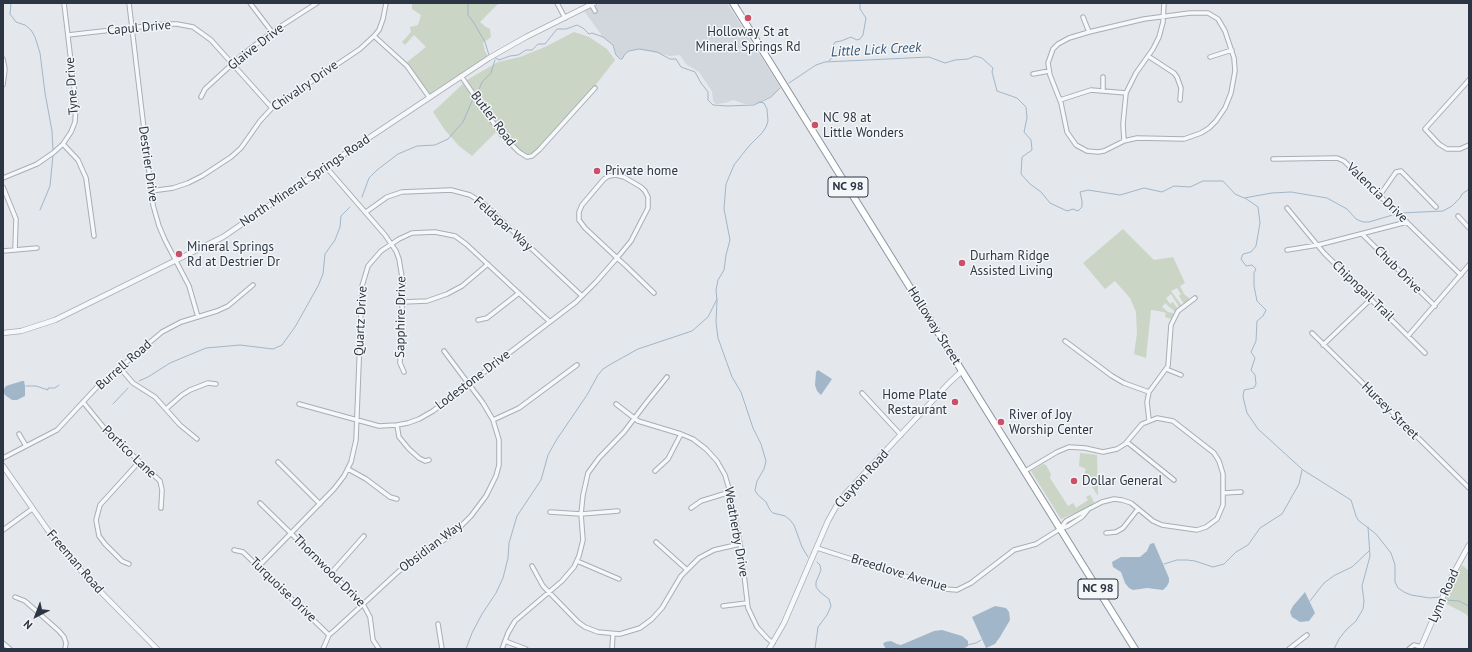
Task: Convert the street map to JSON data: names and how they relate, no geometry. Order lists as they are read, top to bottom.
{
  "streets": {
    "highway": ["NC 98", "Holloway Street"],
    "street": [
      "Capul Drive",
      "Glaive Drive",
      "Tyne Drive",
      "Chivalry Drive",
      "Butler Road",
      "Destrier Drive",
      "North Mineral Springs Road",
      "Valencia Drive",
      "Feldspar Way",
      "Chub Drive",
      "Chipngail Trail",
      "Sapphire Drive",
      "Quartz Drive",
      "Burrell Road",
      "Lodestone Drive",
      "Hursey Street",
      "Portico Lane",
      "Clayton Road",
      "Weatherby Drive",
      "Obsidian Way",
      "Freeman Road",
      "Thornwood Drive",
      "Breedlove Avenue",
      "Turquoise Drive",
      "Lynn Road"
    ]
  },
  "crossings": [
    ["Capul Drive", "Glaive Drive"],
    ["Capul Drive", "Tyne Drive"],
    ["Capul Drive", "Chivalry Drive"],
    ["Capul Drive", "Destrier Drive"],
    ["Chivalry Drive", "Destrier Drive"],
    ["Butler Road", "North Mineral Springs Road"],
    ["Destrier Drive", "North Mineral Springs Road"],
    ["Destrier Drive", "Burrell Road"],
    ["North Mineral Springs Road", "Sapphire Drive"],
    ["Valencia Drive", "Chipngail Trail"],
    ["Feldspar Way", "Sapphire Drive"],
    ["Feldspar Way", "Lodestone Drive"],
    ["Chub Drive", "Chipngail Trail"],
    ["Sapphire Drive", "Quartz Drive"],
    ["Quartz Drive", "Lodestone Drive"],
    ["Quartz Drive", "Thornwood Drive"],
    ["Quartz Drive", "Turquoise Drive"],
    ["Holloway Street", "Clayton Road"],
    ["Holloway Street", "Breedlove Avenue"],
    ["Burrell Road", "Portico Lane"],
    ["Lodestone Drive", "Obsidian Way"],
    ["Clayton Road", "Weatherby Drive"],
    ["Clayton Road", "Breedlove Avenue"],
    ["Obsidian Way", "Thornwood Drive"],
    ["Obsidian Way", "Turquoise Drive"]
  ],
  "water": ["Little Lick Creek"],
  "places": [
    "Holloway St at Mineral Springs Rd",
    "NC 98 at Little Wonders",
    "Private home",
    "Mineral Springs Rd at Destrier Dr",
    "Durham Ridge Assisted Living",
    "Home Plate Restaurant",
    "River of Joy Worship Center",
    "Dollar General"
  ],
  "north": "bottom left"
}
